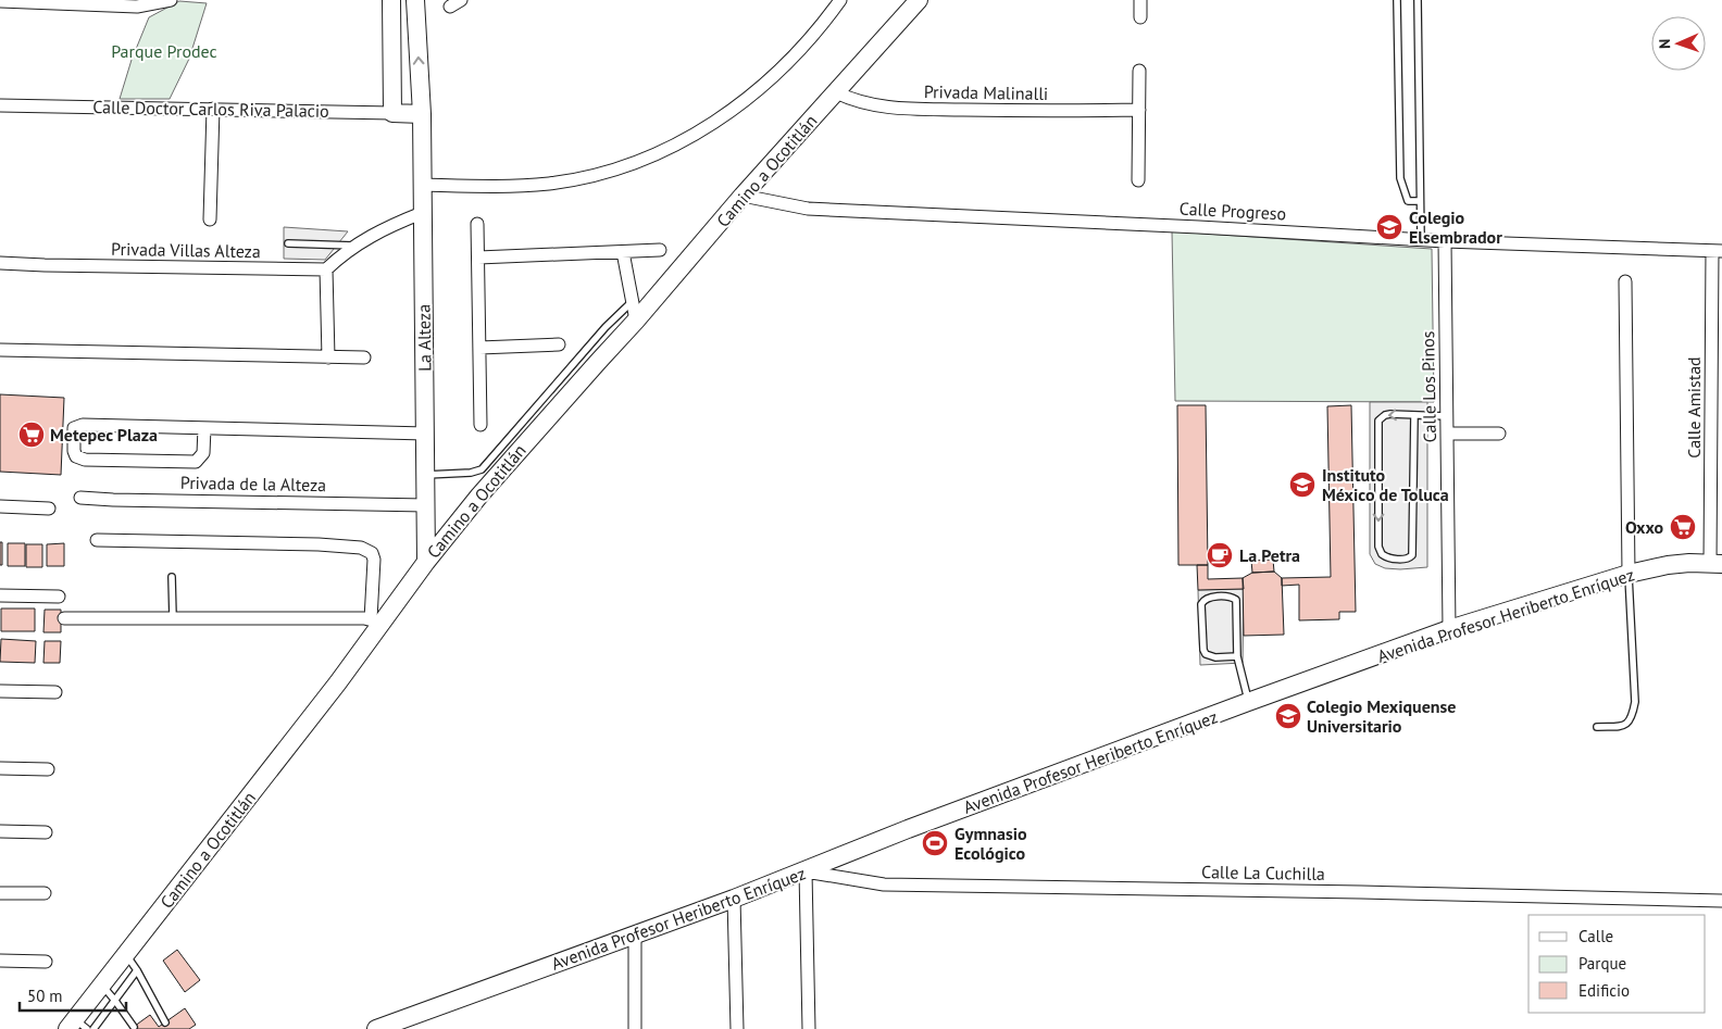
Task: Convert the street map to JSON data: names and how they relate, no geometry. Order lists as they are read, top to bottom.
{
  "streets": {
    "main road": [
      "Calle Doctor Carlos Riva Palacio",
      "Camino a Ocotitlán",
      "La Alteza",
      "Avenida Profesor Heriberto Enríquez"
    ],
    "street": [
      "Privada Malinalli",
      "Calle Progreso",
      "Privada Villas Alteza",
      "Calle Los Pinos",
      "Calle Amistad",
      "Privada de la Alteza",
      "Calle La Cuchilla"
    ]
  },
  "crossings": [
    ["Privada Malinalli", "Camino a Ocotitlán"],
    ["Calle Doctor Carlos Riva Palacio", "La Alteza"],
    ["Camino a Ocotitlán", "Calle Progreso"],
    ["Camino a Ocotitlán", "La Alteza"],
    ["Calle Progreso", "Calle Los Pinos"],
    ["Calle Progreso", "Calle Amistad"],
    ["La Alteza", "Privada de la Alteza"],
    ["Calle Los Pinos", "Avenida Profesor Heriberto Enríquez"],
    ["Calle Amistad", "Avenida Profesor Heriberto Enríquez"],
    ["Avenida Profesor Heriberto Enríquez", "Calle La Cuchilla"]
  ],
  "parks": ["Parque Prodec"],
  "places": {
    "school or university": ["Colegio Elsembrador", "Instituto México de Toluca", "Colegio Mexiquense Universitario"],
    "supermarket": ["Metepec Plaza", "Oxxo"],
    "cafe": ["La Petra"],
    "sports": ["Gymnasio Ecológico"]
  },
  "legend": ["Calle", "Parque", "Edificio"],
  "scale_bar": "50 m",
  "north": "left"
}
